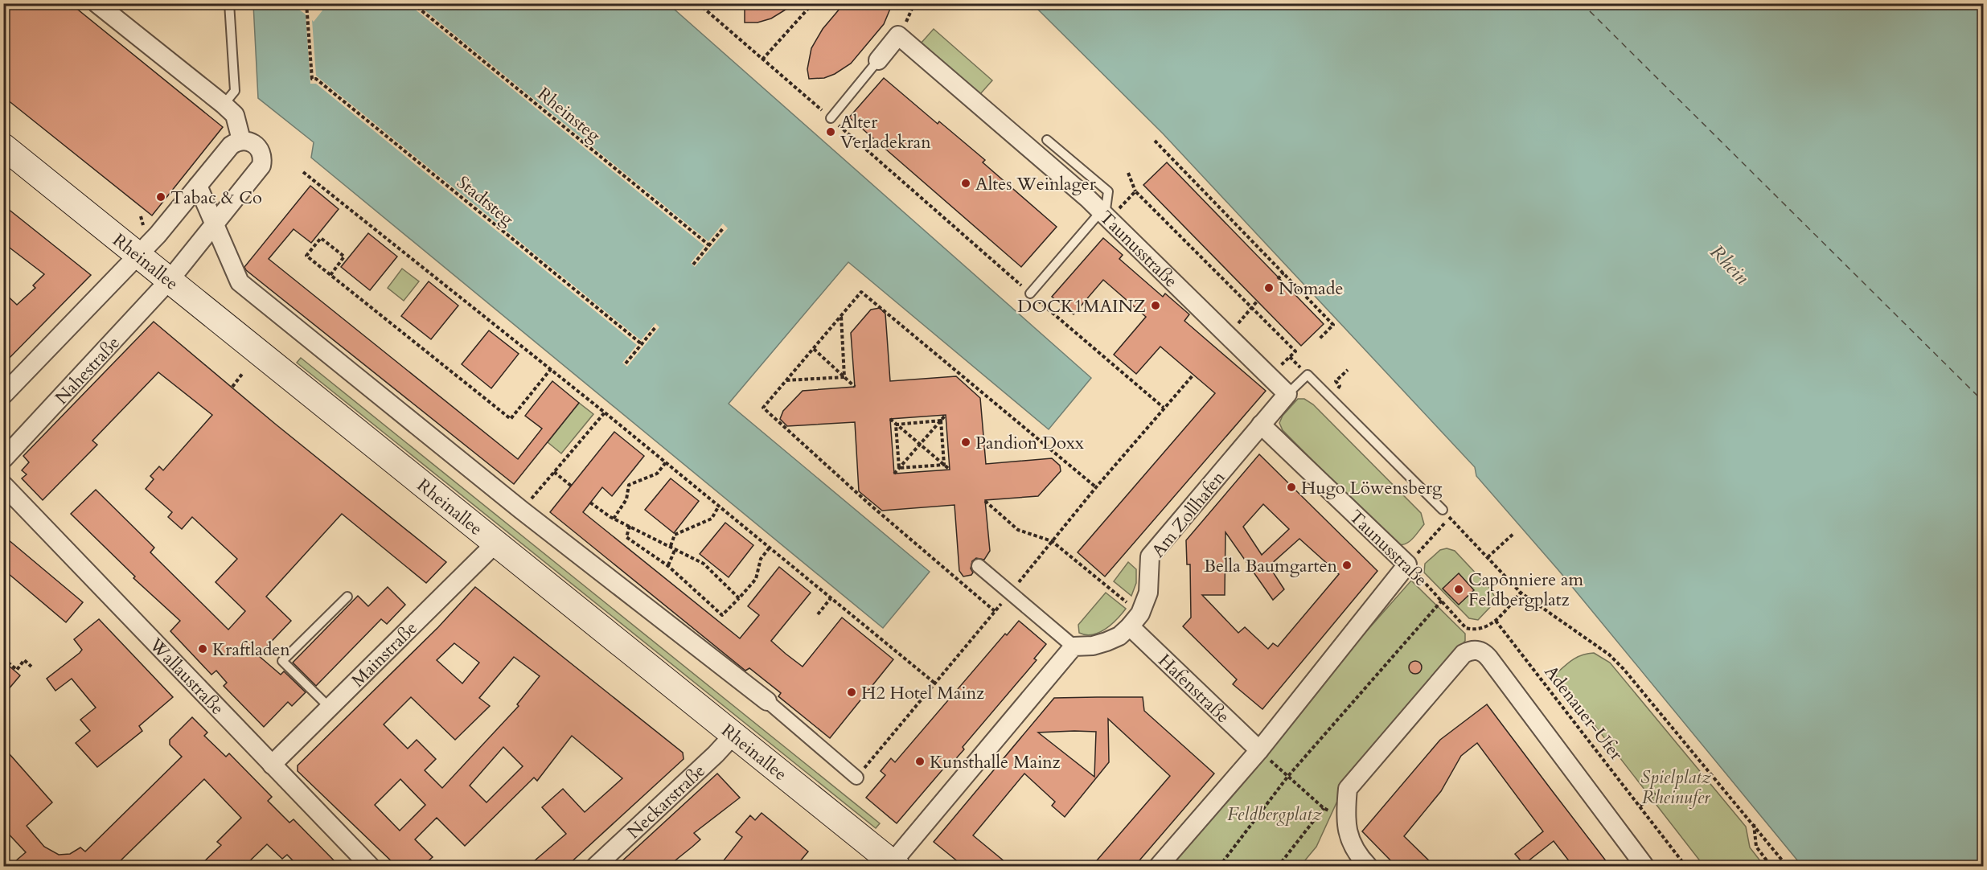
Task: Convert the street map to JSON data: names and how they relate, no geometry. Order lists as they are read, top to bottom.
{
  "streets": {
    "main road": ["Rheinallee"],
    "street": [
      "Taunusstraße",
      "Nahestraße",
      "Am Zollhafen",
      "Mainstraße",
      "Wallaustraße",
      "Hafenstraße",
      "Neckarstraße"
    ],
    "path": ["Rheinsteg", "Stadtsteg", "Adenauer-Ufer"]
  },
  "crossings": [
    ["Taunusstraße", "Am Zollhafen"],
    ["Taunusstraße", "Adenauer-Ufer"],
    ["Rheinallee", "Nahestraße"],
    ["Rheinallee", "Mainstraße"],
    ["Rheinallee", "Neckarstraße"],
    ["Am Zollhafen", "Hafenstraße"],
    ["Mainstraße", "Wallaustraße"]
  ],
  "water": ["Rhein"],
  "parks": ["Spielplatz Rheinufer", "Feldbergplatz"],
  "places": [
    "Alter Verladekran",
    "Altes Weinlager",
    "Tabac & Co",
    "Nomade",
    "DOCK1MAINZ",
    "Pandion Doxx",
    "Hugo Löwensberg",
    "Bella Baumgarten",
    "Caponniere am Feldbergplatz",
    "Kraftladen",
    "H2 Hotel Mainz",
    "Kunsthalle Mainz"
  ]
}
